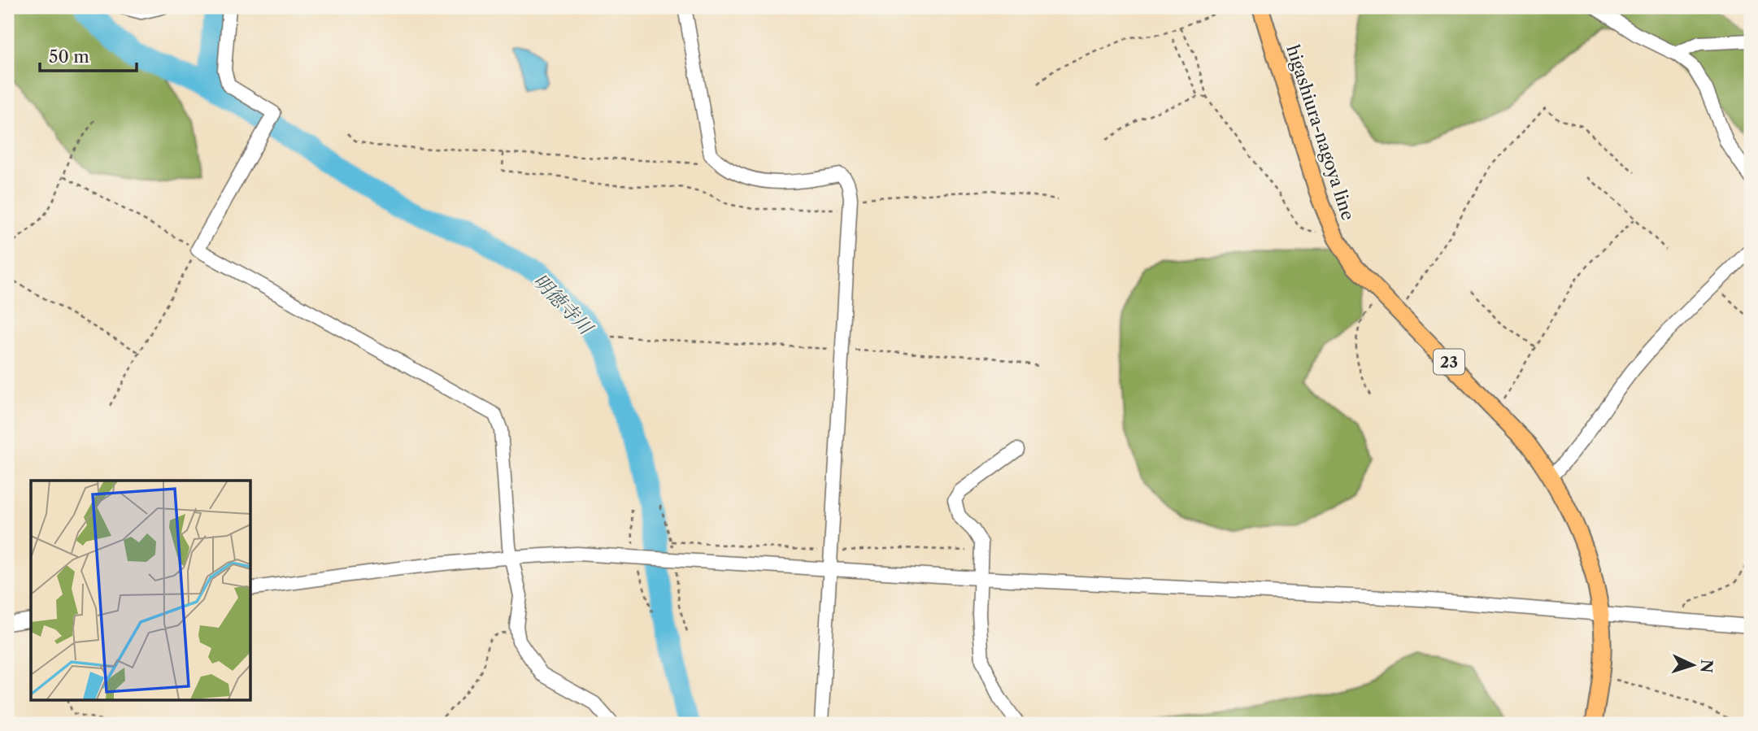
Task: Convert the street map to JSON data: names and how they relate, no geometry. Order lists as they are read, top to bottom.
{
  "streets": {
    "main road": ["higashiura-nagoya line", "23"]
  },
  "water": ["明徳寺川"],
  "scale_bar": "50 m",
  "north": "right"
}
